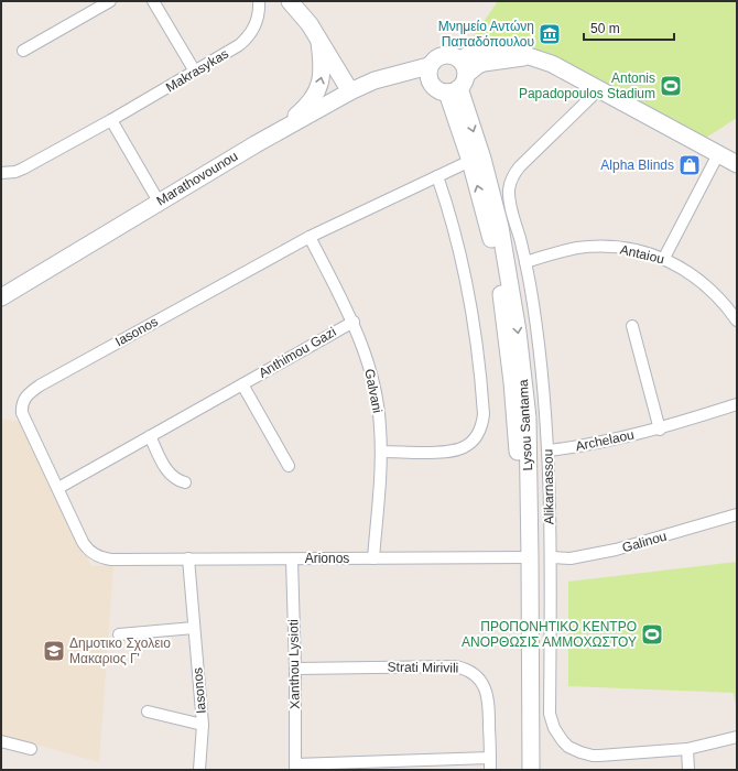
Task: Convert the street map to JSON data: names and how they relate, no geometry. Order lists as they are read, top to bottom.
{
  "streets": {
    "main road": ["Marathovounou", "Lysou Santama"],
    "street": [
      "Makrasykas",
      "Antaiou",
      "Iasonos",
      "Anthimou Gazi",
      "Galvani",
      "Archelaou",
      "Alikarnassou",
      "Galinou",
      "Arionos",
      "Xanthou Lysioti",
      "Strati Mirivili"
    ]
  },
  "crossings": [
    ["Marathovounou", "Lysou Santama"],
    ["Antaiou", "Alikarnassou"],
    ["Iasonos", "Anthimou Gazi"],
    ["Iasonos", "Galvani"],
    ["Iasonos", "Lysou Santama"],
    ["Iasonos", "Arionos"],
    ["Anthimou Gazi", "Galvani"],
    ["Galvani", "Arionos"],
    ["Lysou Santama", "Arionos"],
    ["Archelaou", "Alikarnassou"],
    ["Alikarnassou", "Galinou"],
    ["Arionos", "Xanthou Lysioti"],
    ["Xanthou Lysioti", "Strati Mirivili"]
  ],
  "places": {
    "museum": ["Μνημείο Αντώνη Παπαδόπουλου"],
    "sports": ["Antonis Papadopoulos Stadium", "ΠΡΟΠΟΝΗΤΙΚΟ ΚΕΝΤΡΟ ΑΝΟΡΘΩΣΙΣ ΑΜΜΟΧΩΣΤΟΥ"],
    "shop": ["Alpha Blinds"],
    "school or university": ["Δημοτικο Σχολειο Μακαριος Γ'"]
  },
  "scale_bar": "50 m"
}
